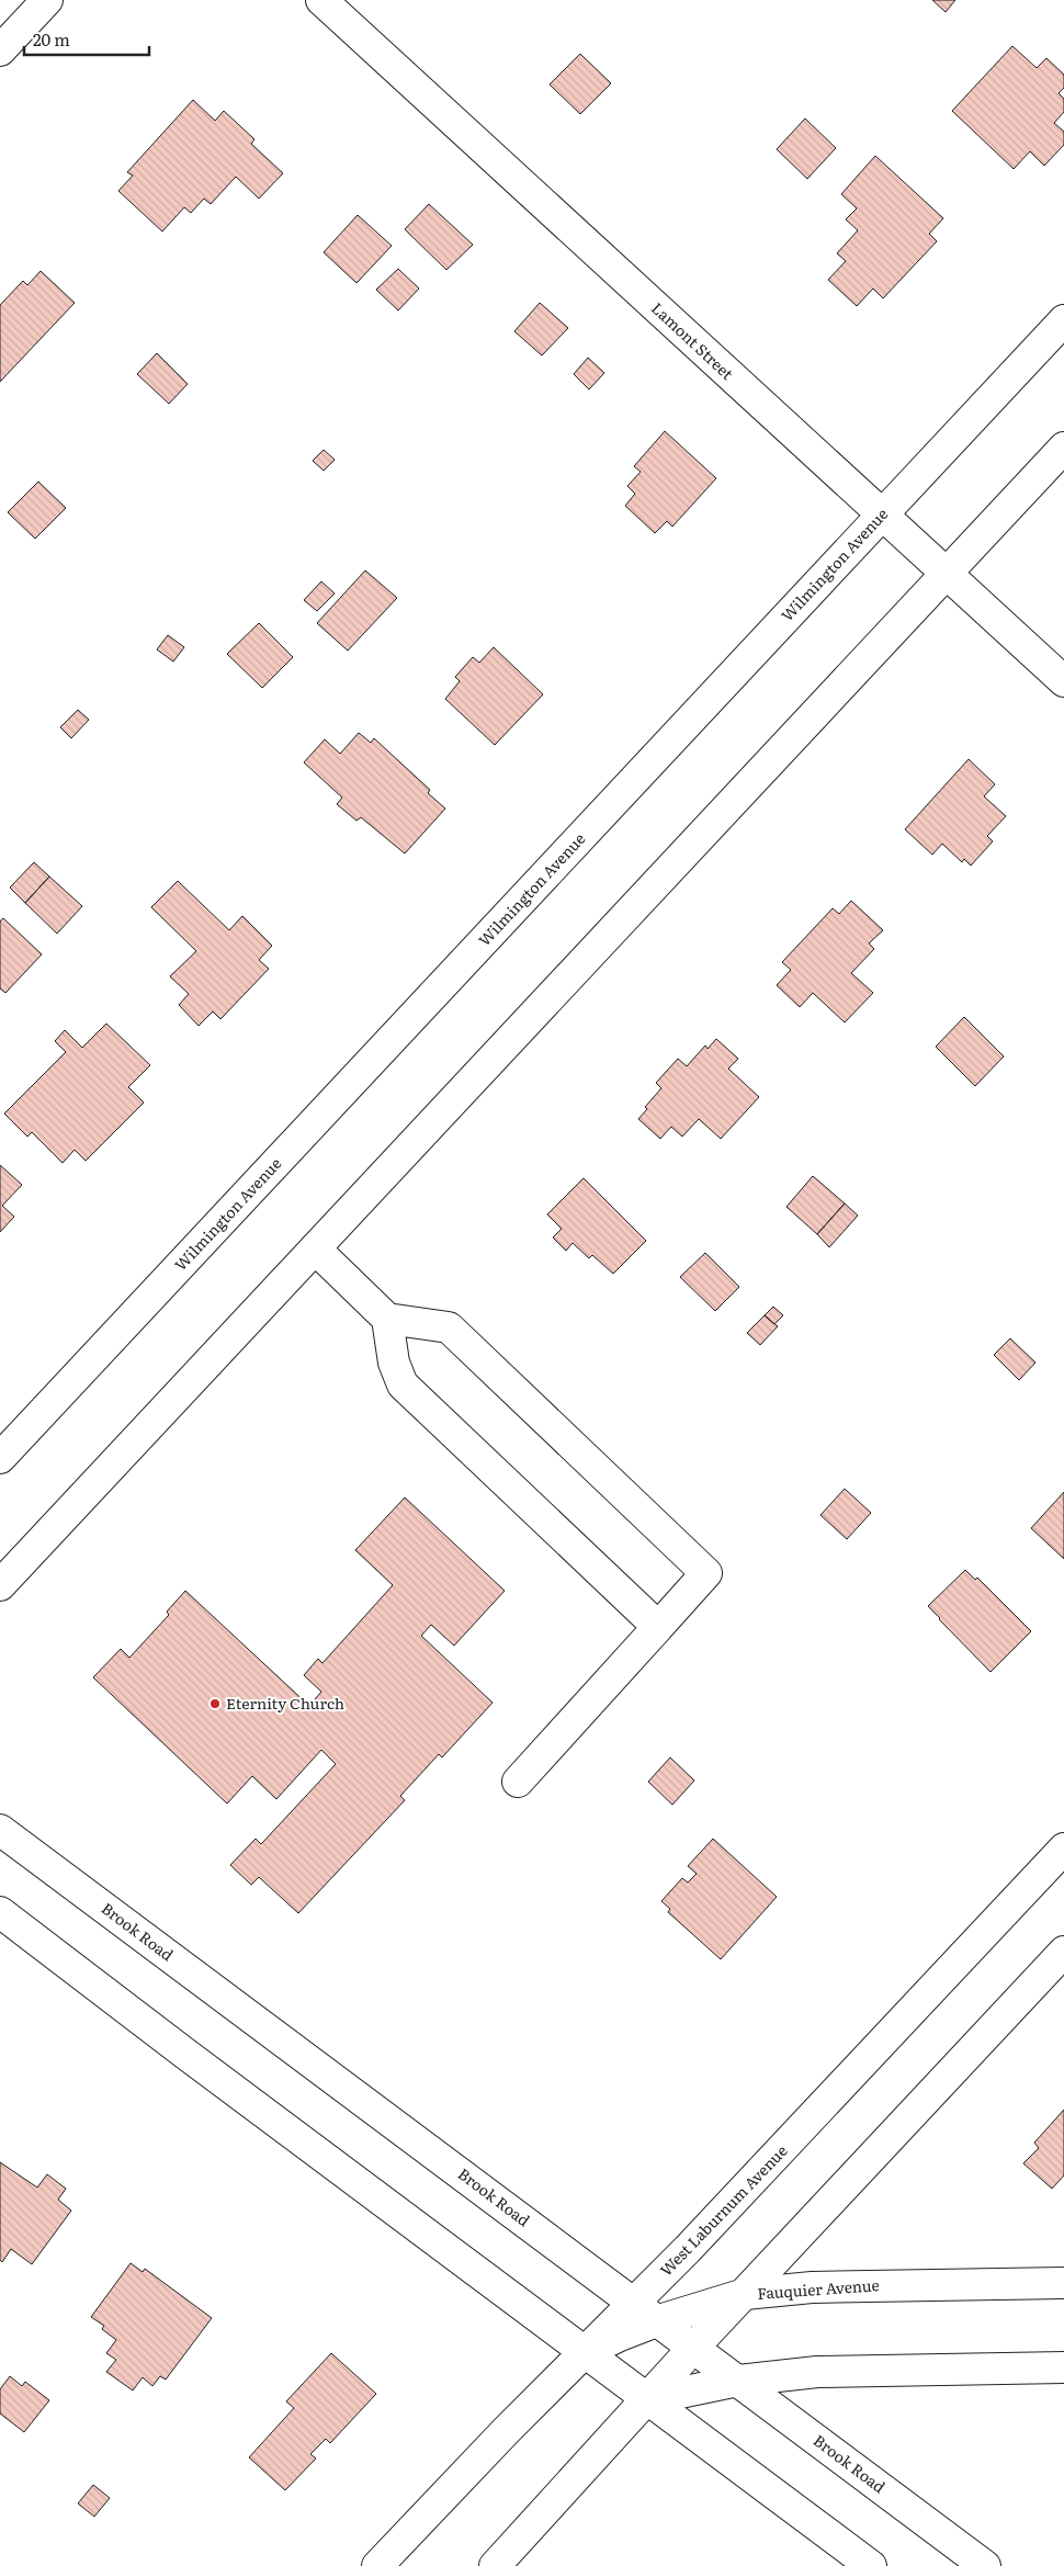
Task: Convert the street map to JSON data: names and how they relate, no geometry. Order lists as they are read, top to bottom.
{
  "streets": {
    "street": [
      "Lamont Street",
      "Wilmington Avenue",
      "Brook Road",
      "West Laburnum Avenue",
      "Fauquier Avenue"
    ]
  },
  "crossings": [
    ["Lamont Street", "Wilmington Avenue"],
    ["Brook Road", "West Laburnum Avenue"],
    ["Brook Road", "Fauquier Avenue"],
    ["West Laburnum Avenue", "Fauquier Avenue"]
  ],
  "places": ["Eternity Church"],
  "scale_bar": "20 m"
}
